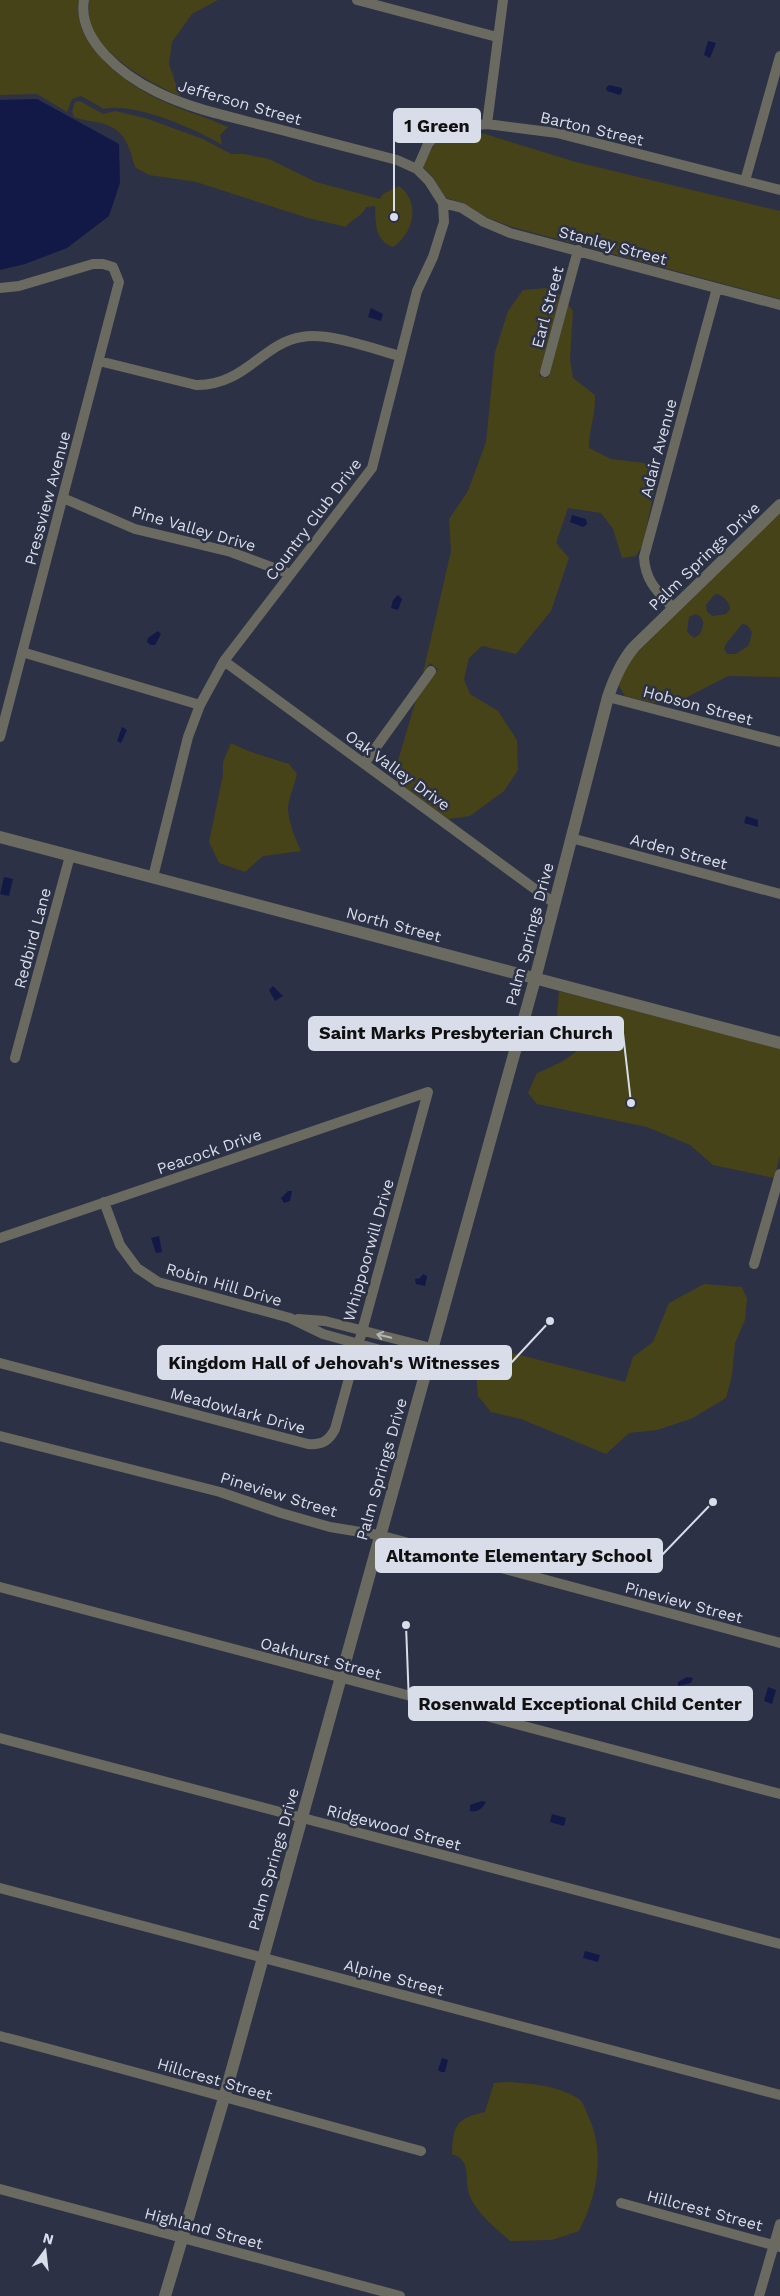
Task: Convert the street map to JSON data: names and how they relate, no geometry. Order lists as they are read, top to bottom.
{
  "streets": {
    "street": [
      "Jefferson Street",
      "Barton Street",
      "Stanley Street",
      "Earl Street",
      "Adair Avenue",
      "Pressview Avenue",
      "Country Club Drive",
      "Pine Valley Drive",
      "Palm Springs Drive",
      "Hobson Street",
      "Oak Valley Drive",
      "Arden Street",
      "North Street",
      "Redbird Lane",
      "Peacock Drive",
      "Whippoorwill Drive",
      "Robin Hill Drive",
      "Meadowlark Drive",
      "Pineview Street",
      "Oakhurst Street",
      "Ridgewood Street",
      "Alpine Street",
      "Hillcrest Street",
      "Highland Street"
    ]
  },
  "crossings": [
    ["Jefferson Street", "Barton Street"],
    ["Stanley Street", "Earl Street"],
    ["Stanley Street", "Adair Avenue"],
    ["Stanley Street", "Country Club Drive"],
    ["Adair Avenue", "Palm Springs Drive"],
    ["Pressview Avenue", "Pine Valley Drive"],
    ["Country Club Drive", "Pine Valley Drive"],
    ["Country Club Drive", "Oak Valley Drive"],
    ["Country Club Drive", "North Street"],
    ["Palm Springs Drive", "Hobson Street"],
    ["Palm Springs Drive", "Oak Valley Drive"],
    ["Palm Springs Drive", "Arden Street"],
    ["Palm Springs Drive", "North Street"],
    ["Palm Springs Drive", "Robin Hill Drive"],
    ["Palm Springs Drive", "Pineview Street"],
    ["Palm Springs Drive", "Oakhurst Street"],
    ["Palm Springs Drive", "Ridgewood Street"],
    ["Palm Springs Drive", "Alpine Street"],
    ["Palm Springs Drive", "Hillcrest Street"],
    ["Palm Springs Drive", "Highland Street"],
    ["North Street", "Redbird Lane"],
    ["Peacock Drive", "Whippoorwill Drive"],
    ["Peacock Drive", "Robin Hill Drive"],
    ["Whippoorwill Drive", "Robin Hill Drive"],
    ["Whippoorwill Drive", "Meadowlark Drive"]
  ],
  "places": [
    "1 Green",
    "Saint Marks Presbyterian Church",
    "Kingdom Hall of Jehovah's Witnesses",
    "Altamonte Elementary School",
    "Rosenwald Exceptional Child Center"
  ],
  "north": "top"
}
